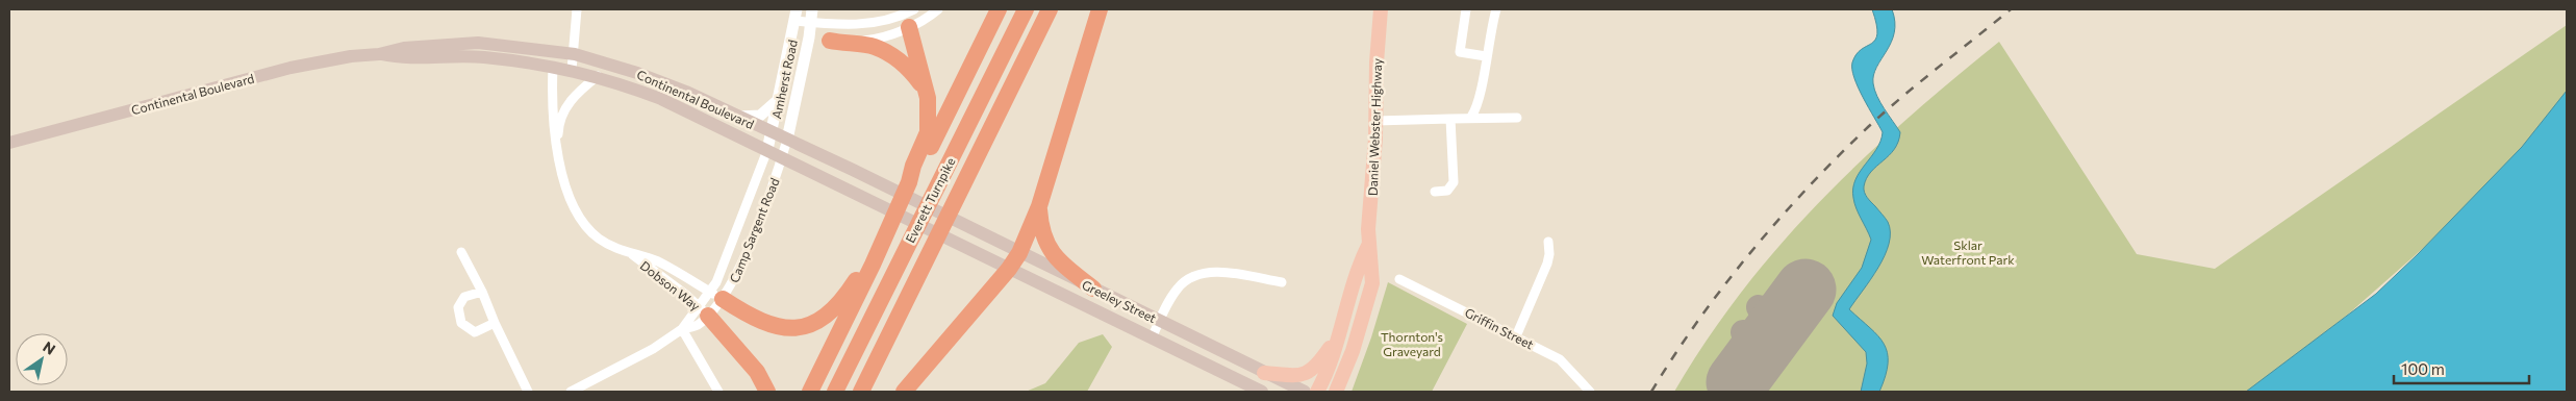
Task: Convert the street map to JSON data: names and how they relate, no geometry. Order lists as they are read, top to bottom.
{
  "streets": {
    "highway": ["Everett Turnpike"],
    "main road": ["Continental Boulevard", "Daniel Webster Highway", "Greeley Street"],
    "street": [
      "Amherst Road",
      "Camp Sargent Road",
      "Dobson Way",
      "Griffin Street"
    ]
  },
  "crossings": [
    ["Amherst Road", "Continental Boulevard"],
    ["Amherst Road", "Camp Sargent Road"],
    ["Continental Boulevard", "Camp Sargent Road"],
    ["Continental Boulevard", "Dobson Way"],
    ["Continental Boulevard", "Greeley Street"],
    ["Camp Sargent Road", "Dobson Way"]
  ],
  "parks": ["Sklar Waterfront Park", "Thornton's Graveyard"],
  "scale_bar": "100 m",
  "north": "top right"
}
